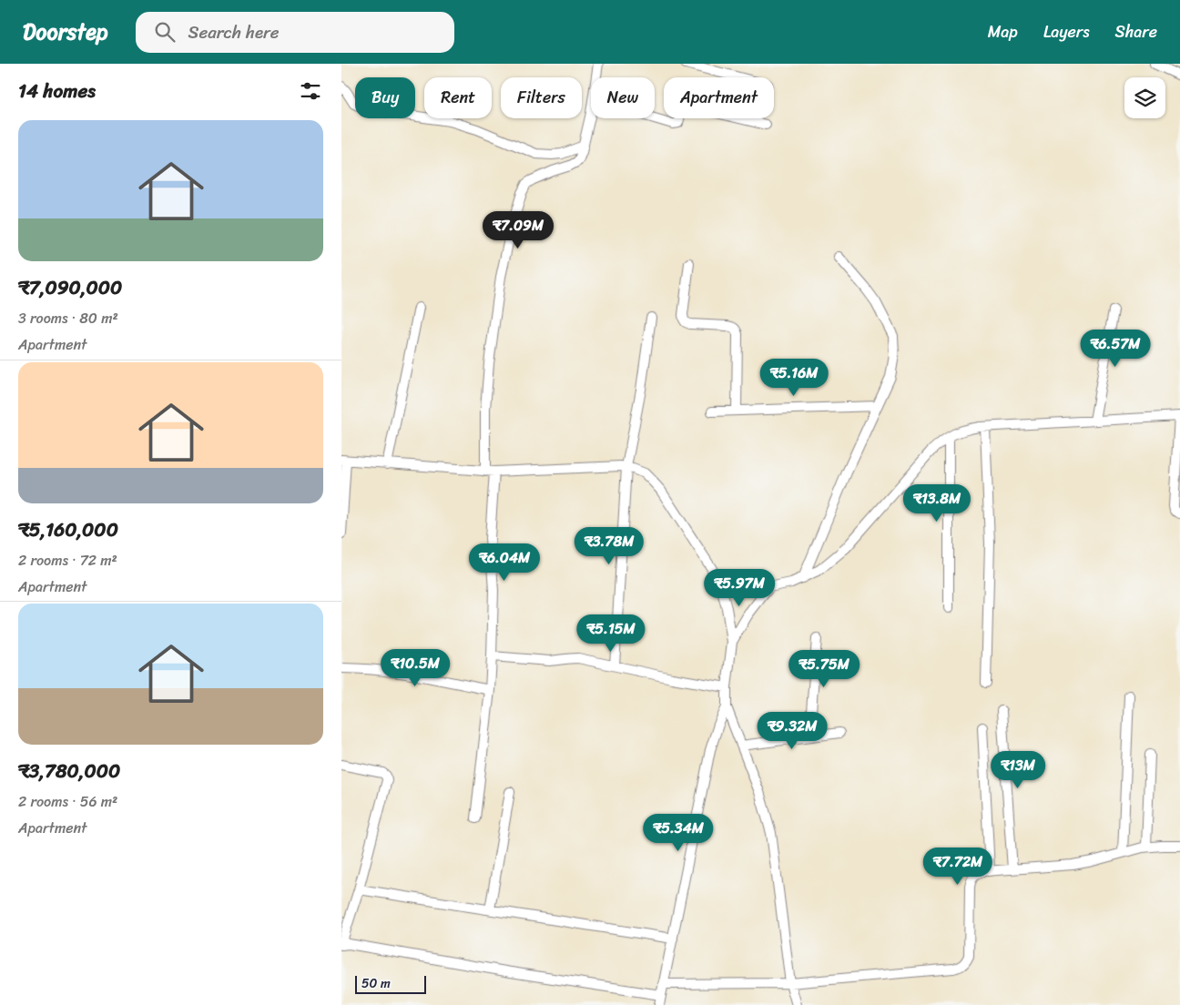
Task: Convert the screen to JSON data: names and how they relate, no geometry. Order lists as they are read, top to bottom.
{
  "scale_bar": "50 m",
  "page": {
    "header": "Doorstep",
    "search": "Search here",
    "nav": ["Map", "Layers", "Share"],
    "heading": "14 homes",
    "chip": [
      "Buy",
      "Rent",
      "Filters",
      "New",
      "Apartment"
    ],
    "list": [
      {
        "name": "₹7,090,000",
        "note": "3 rooms · 80 m² · Apartment"
      },
      {
        "name": "₹5,160,000",
        "note": "2 rooms · 72 m² · Apartment"
      },
      {
        "name": "₹3,780,000",
        "note": "2 rooms · 56 m² · Apartment"
      }
    ],
    "price": [
      "₹7.09M",
      "₹6.57M",
      "₹5.16M",
      "₹13.8M",
      "₹3.78M",
      "₹6.04M",
      "₹5.97M",
      "₹5.15M",
      "₹10.5M",
      "₹5.75M",
      "₹9.32M",
      "₹13M",
      "₹5.34M",
      "₹7.72M"
    ],
    "scale": "50 m"
  }
}
